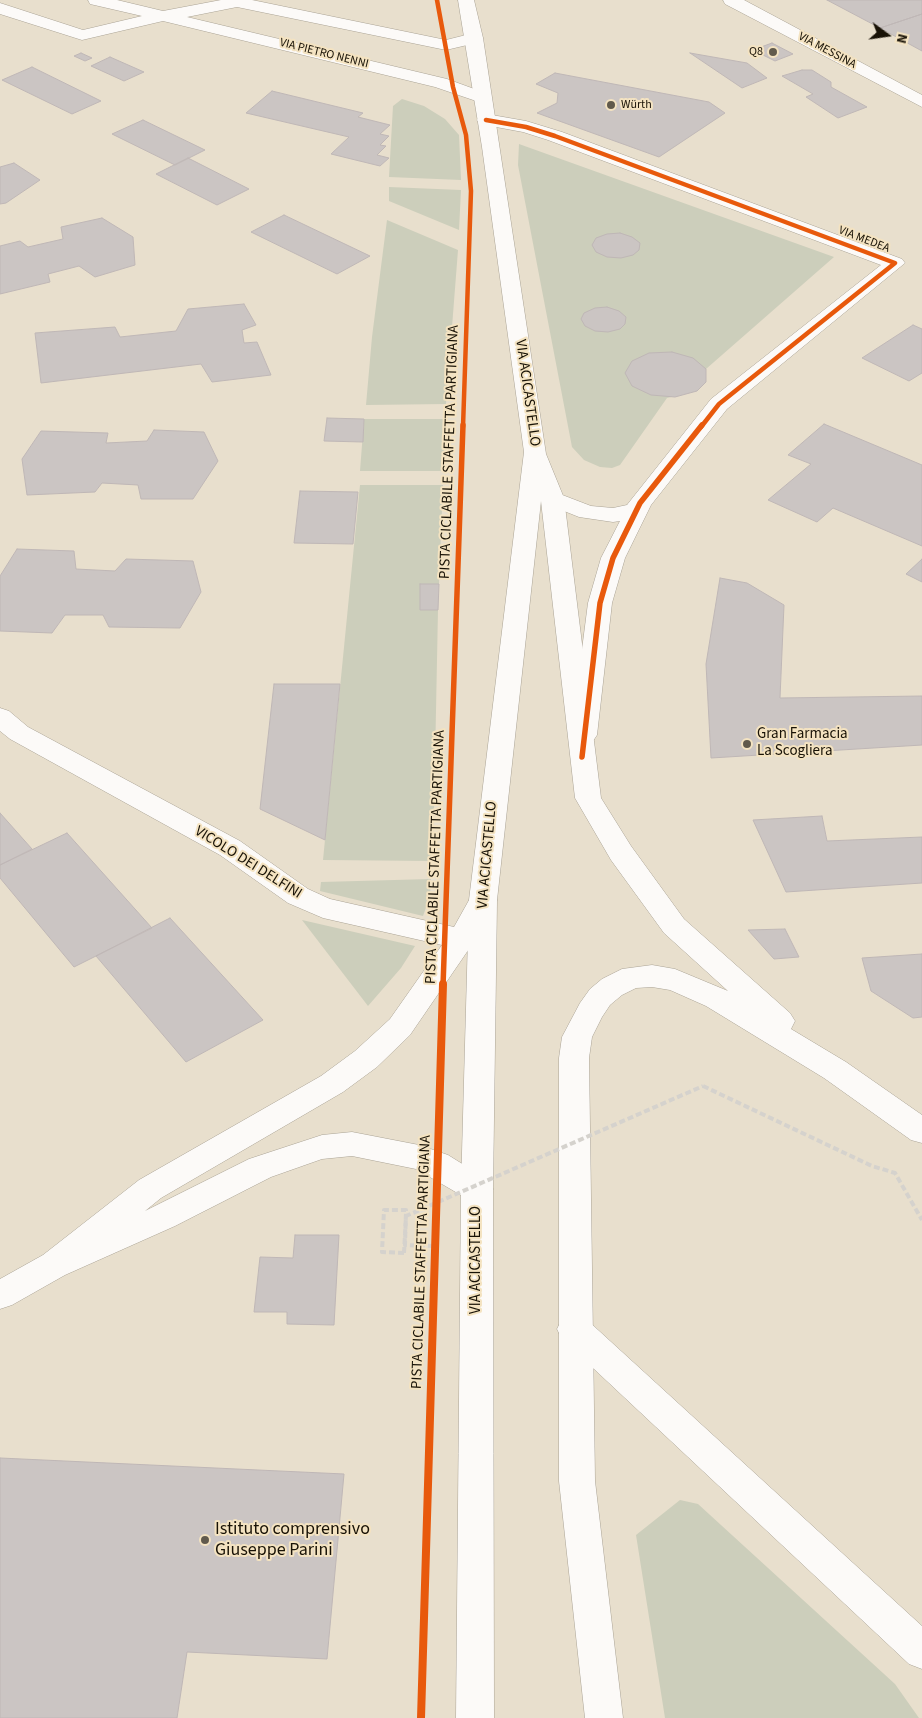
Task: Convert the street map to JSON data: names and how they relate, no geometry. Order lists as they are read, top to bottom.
{
  "streets": {
    "main road": [
      "VIA MESSINA",
      "VIA PIETRO NENNI",
      "VIA MEDEA",
      "VIA ACICASTELLO",
      "VICOLO DEI DELFINI"
    ],
    "cycle path": ["PISTA CICLABILE STAFFETTA PARTIGIANA"]
  },
  "crossings": [
    ["VIA PIETRO NENNI", "VIA ACICASTELLO"],
    ["VIA MEDEA", "VIA ACICASTELLO"]
  ],
  "places": [
    "Q8",
    "Würth",
    "Gran Farmacia La Scogliera",
    "Istituto comprensivo Giuseppe Parini"
  ],
  "north": "right"
}
